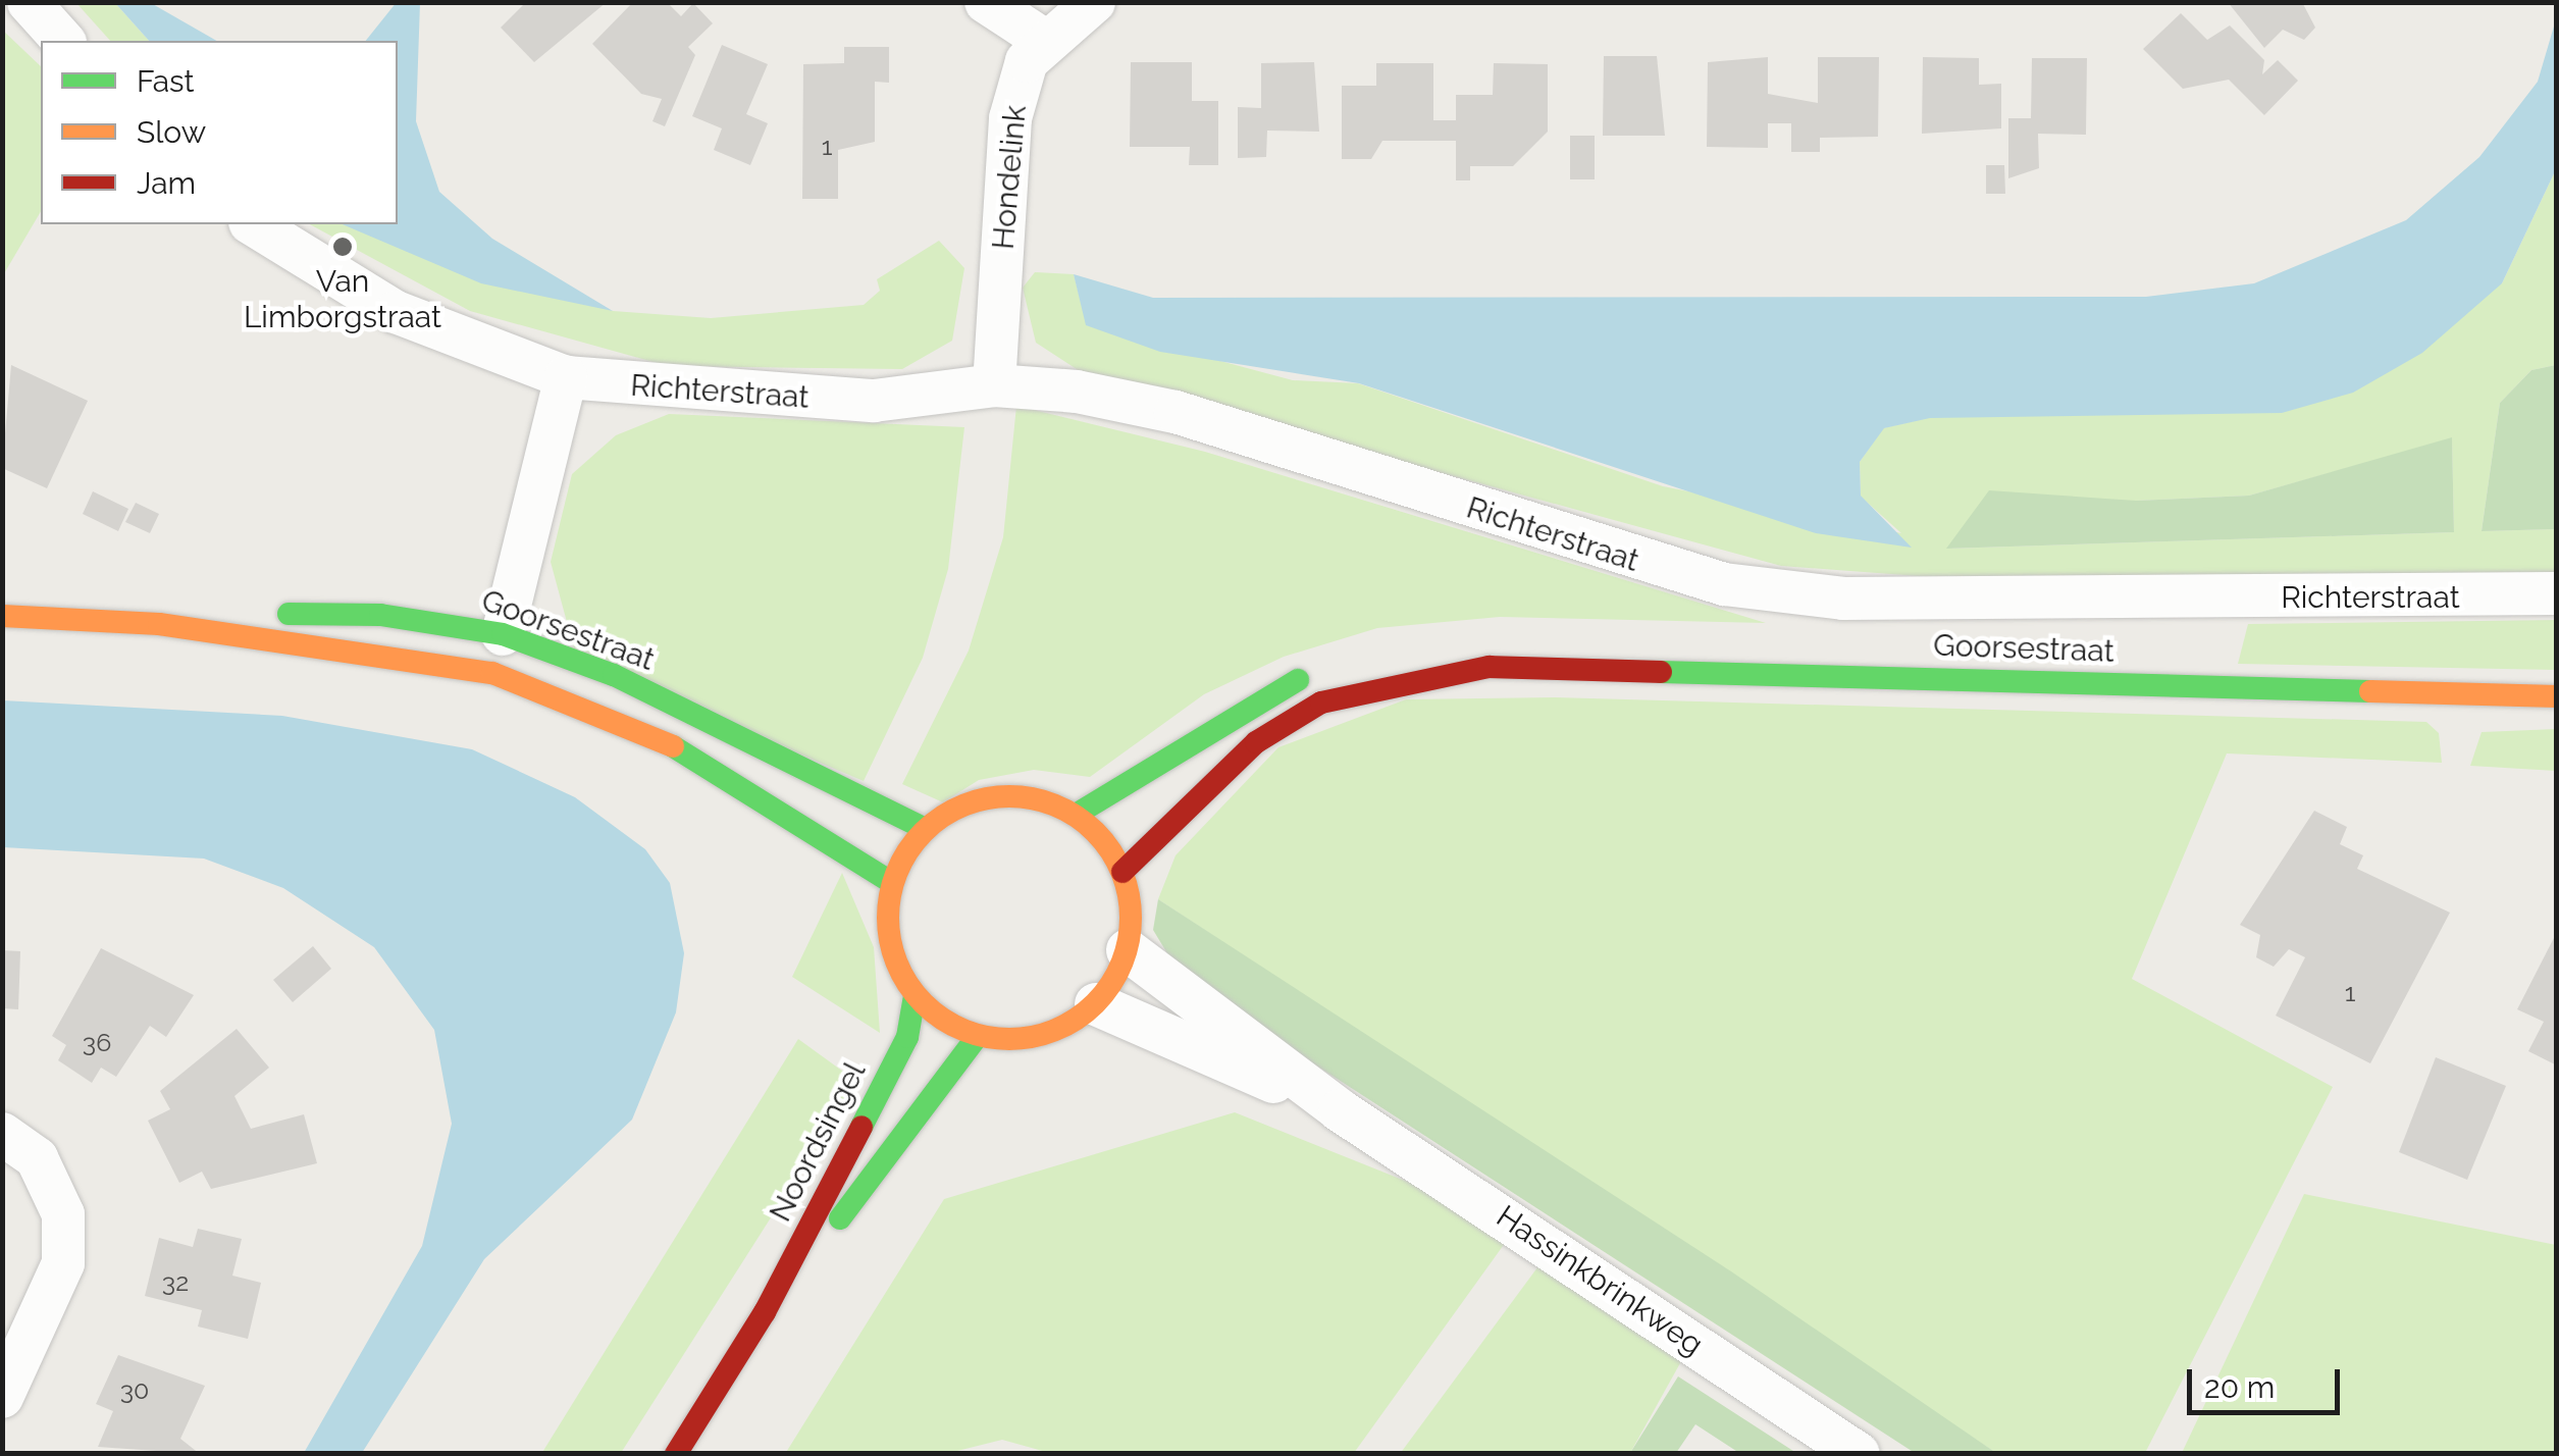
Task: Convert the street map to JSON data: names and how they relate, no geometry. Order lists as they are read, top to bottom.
{
  "streets": {
    "main road": ["Goorsestraat", "Noordsingel"],
    "street": ["Hondelink", "Richterstraat", "Hassinkbrinkweg"]
  },
  "crossings": [
    ["Hondelink", "Richterstraat"],
    ["Goorsestraat", "Noordsingel"],
    ["Goorsestraat", "Hassinkbrinkweg"],
    ["Noordsingel", "Hassinkbrinkweg"]
  ],
  "places": ["Van Limborgstraat"],
  "house_numbers": [
    "1",
    "1",
    "36",
    "32",
    "30"
  ],
  "legend": ["Fast", "Slow", "Jam"],
  "scale_bar": "20 m"
}
